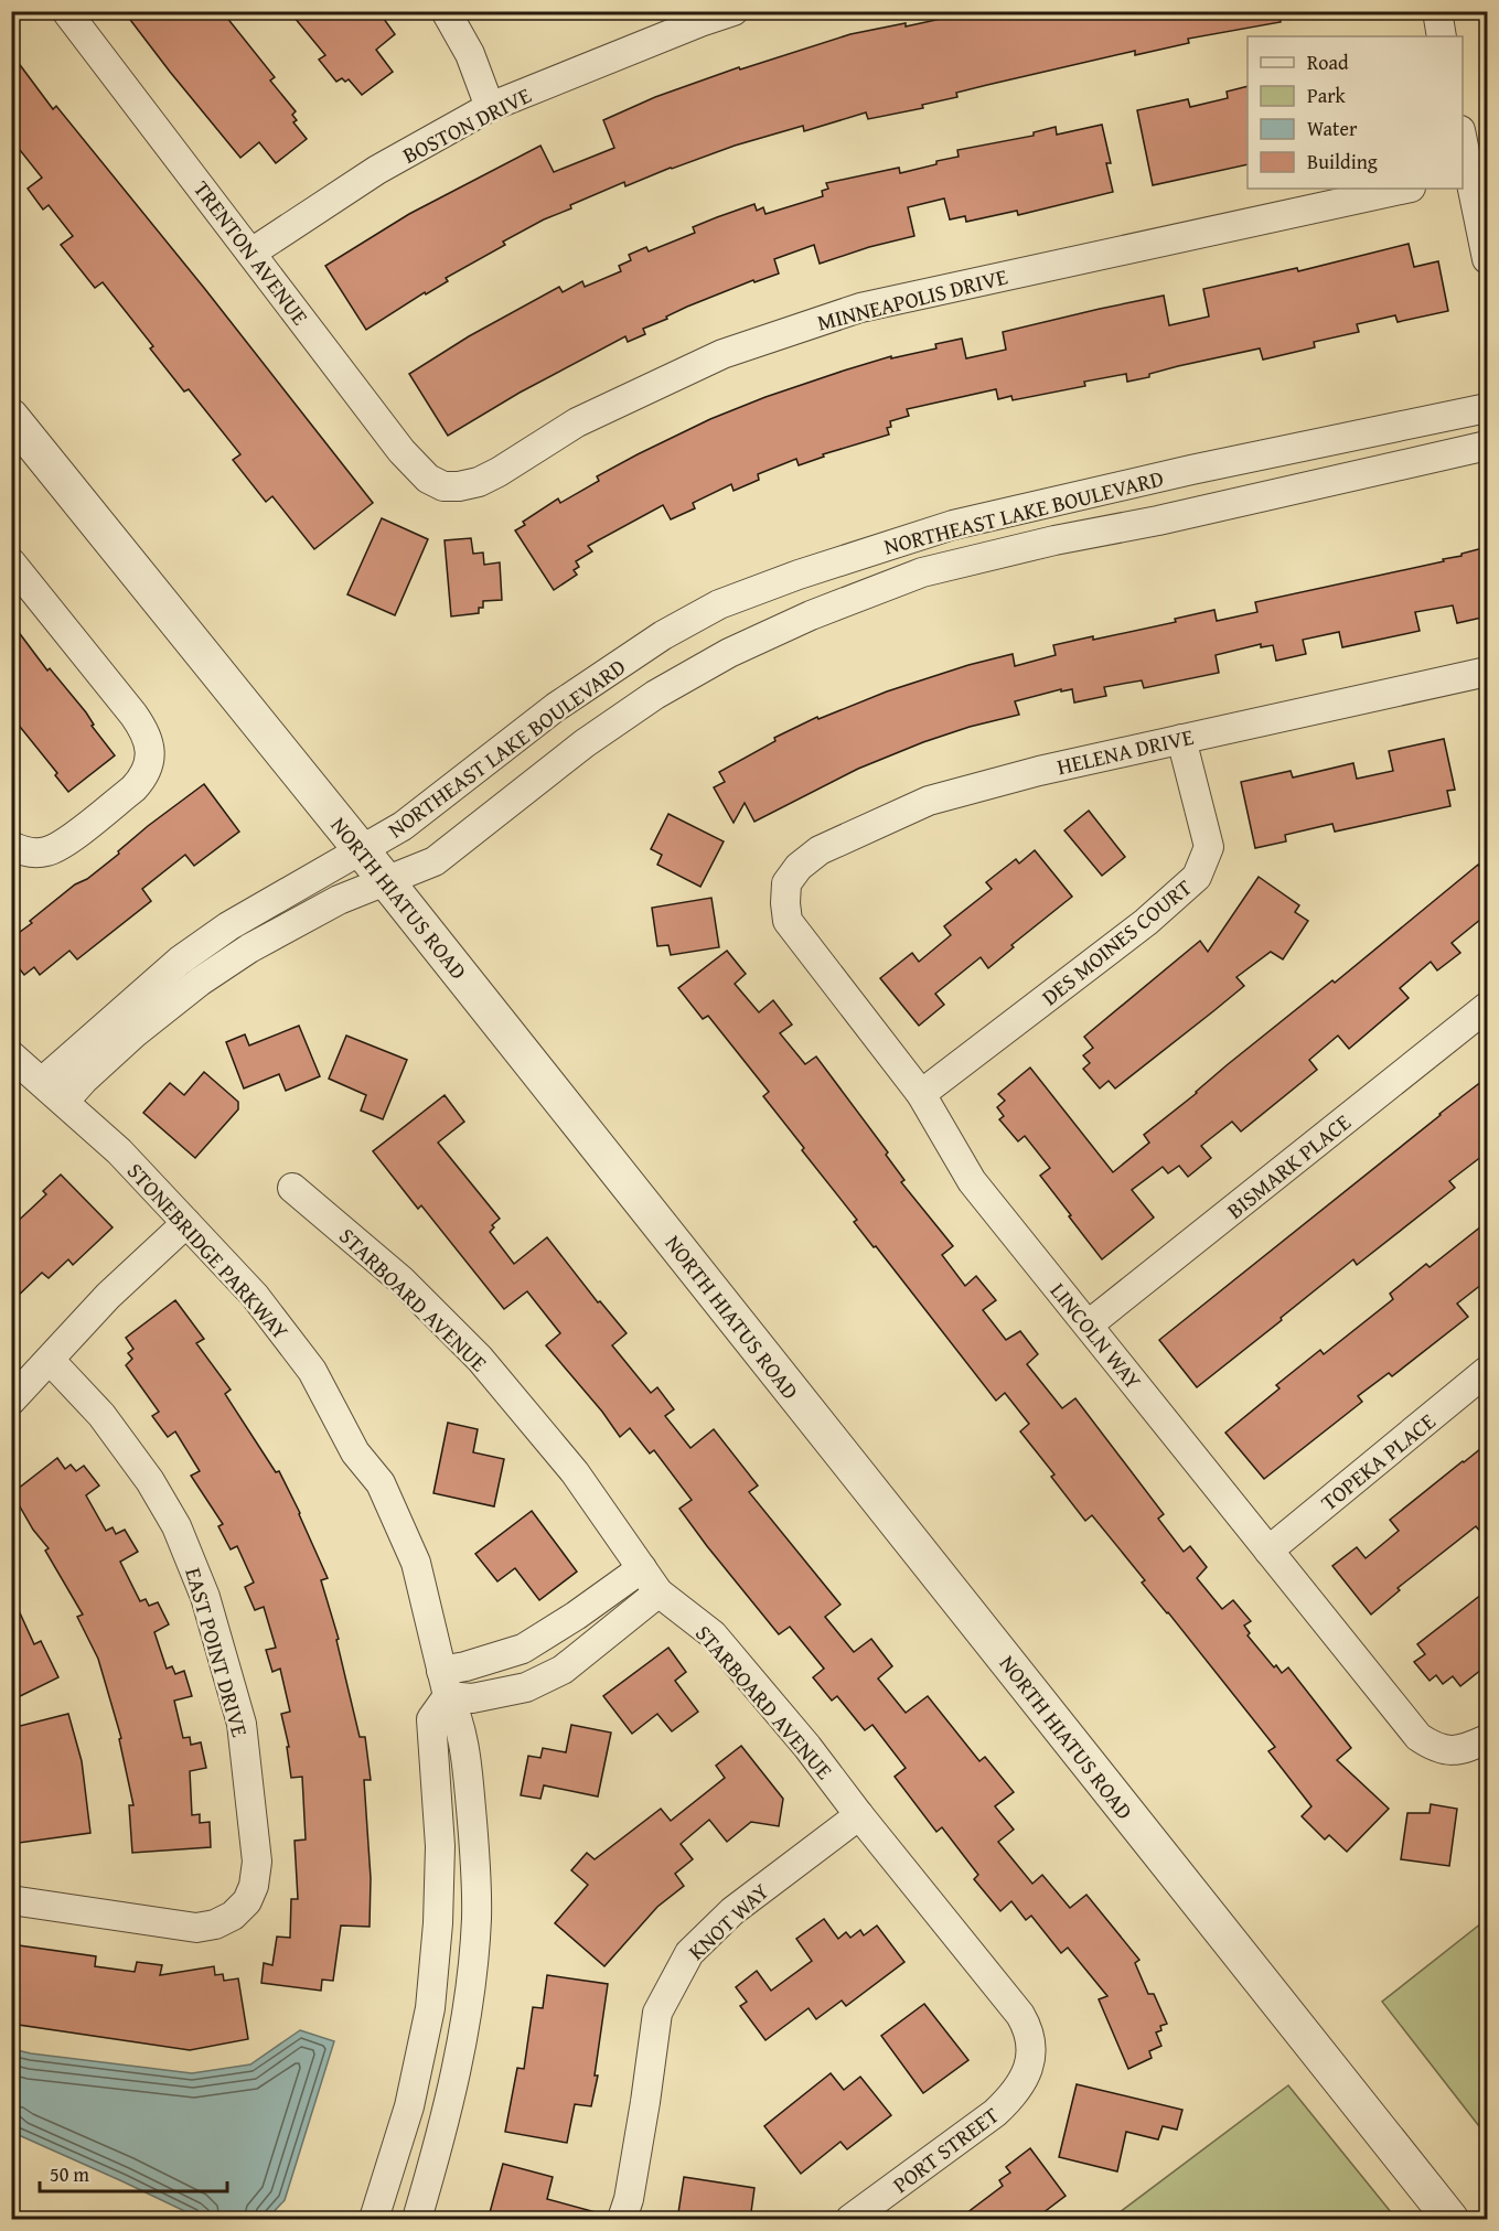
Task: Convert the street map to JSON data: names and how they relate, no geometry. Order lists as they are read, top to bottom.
{
  "streets": {
    "street": [
      "BOSTON DRIVE",
      "TRENTON AVENUE",
      "MINNEAPOLIS DRIVE",
      "NORTHEAST LAKE BOULEVARD",
      "HELENA DRIVE",
      "NORTH HIATUS ROAD",
      "DES MOINES COURT",
      "BISMARK PLACE",
      "STONEBRIDGE PARKWAY",
      "STARBOARD AVENUE",
      "LINCOLN WAY",
      "TOPEKA PLACE",
      "EAST POINT DRIVE",
      "KNOT WAY",
      "PORT STREET"
    ]
  },
  "crossings": [
    ["BOSTON DRIVE", "TRENTON AVENUE"],
    ["TRENTON AVENUE", "MINNEAPOLIS DRIVE"],
    ["NORTHEAST LAKE BOULEVARD", "NORTH HIATUS ROAD"],
    ["NORTHEAST LAKE BOULEVARD", "STONEBRIDGE PARKWAY"],
    ["HELENA DRIVE", "DES MOINES COURT"],
    ["HELENA DRIVE", "LINCOLN WAY"],
    ["DES MOINES COURT", "LINCOLN WAY"],
    ["BISMARK PLACE", "LINCOLN WAY"],
    ["STARBOARD AVENUE", "KNOT WAY"],
    ["STARBOARD AVENUE", "PORT STREET"],
    ["LINCOLN WAY", "TOPEKA PLACE"]
  ],
  "legend": [
    "Road",
    "Park",
    "Water",
    "Building"
  ],
  "scale_bar": "50 m"
}
